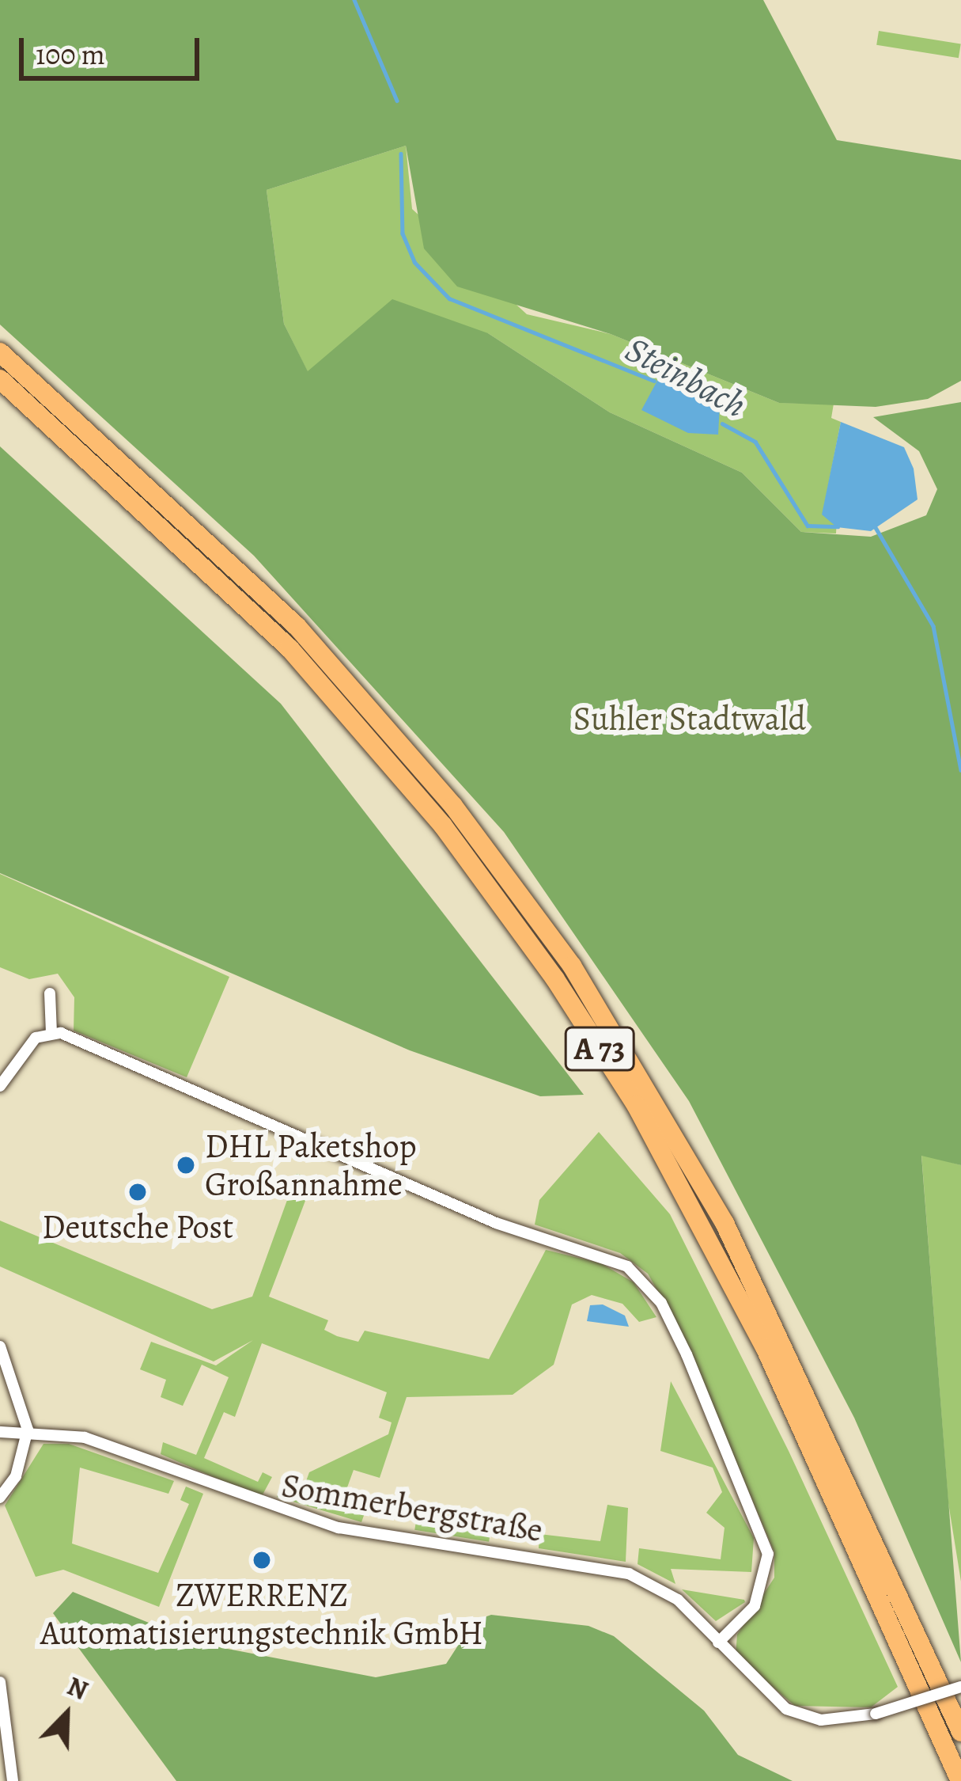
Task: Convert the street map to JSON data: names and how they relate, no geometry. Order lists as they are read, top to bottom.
{
  "streets": {
    "highway": ["A 73"],
    "street": ["Sommerbergstraße"]
  },
  "water": ["Steinbach"],
  "parks": ["Suhler Stadtwald"],
  "places": ["DHL Paketshop Großannahme", "Deutsche Post", "ZWERRENZ Automatisierungstechnik GmbH"],
  "scale_bar": "100 m",
  "north": "top right"
}
